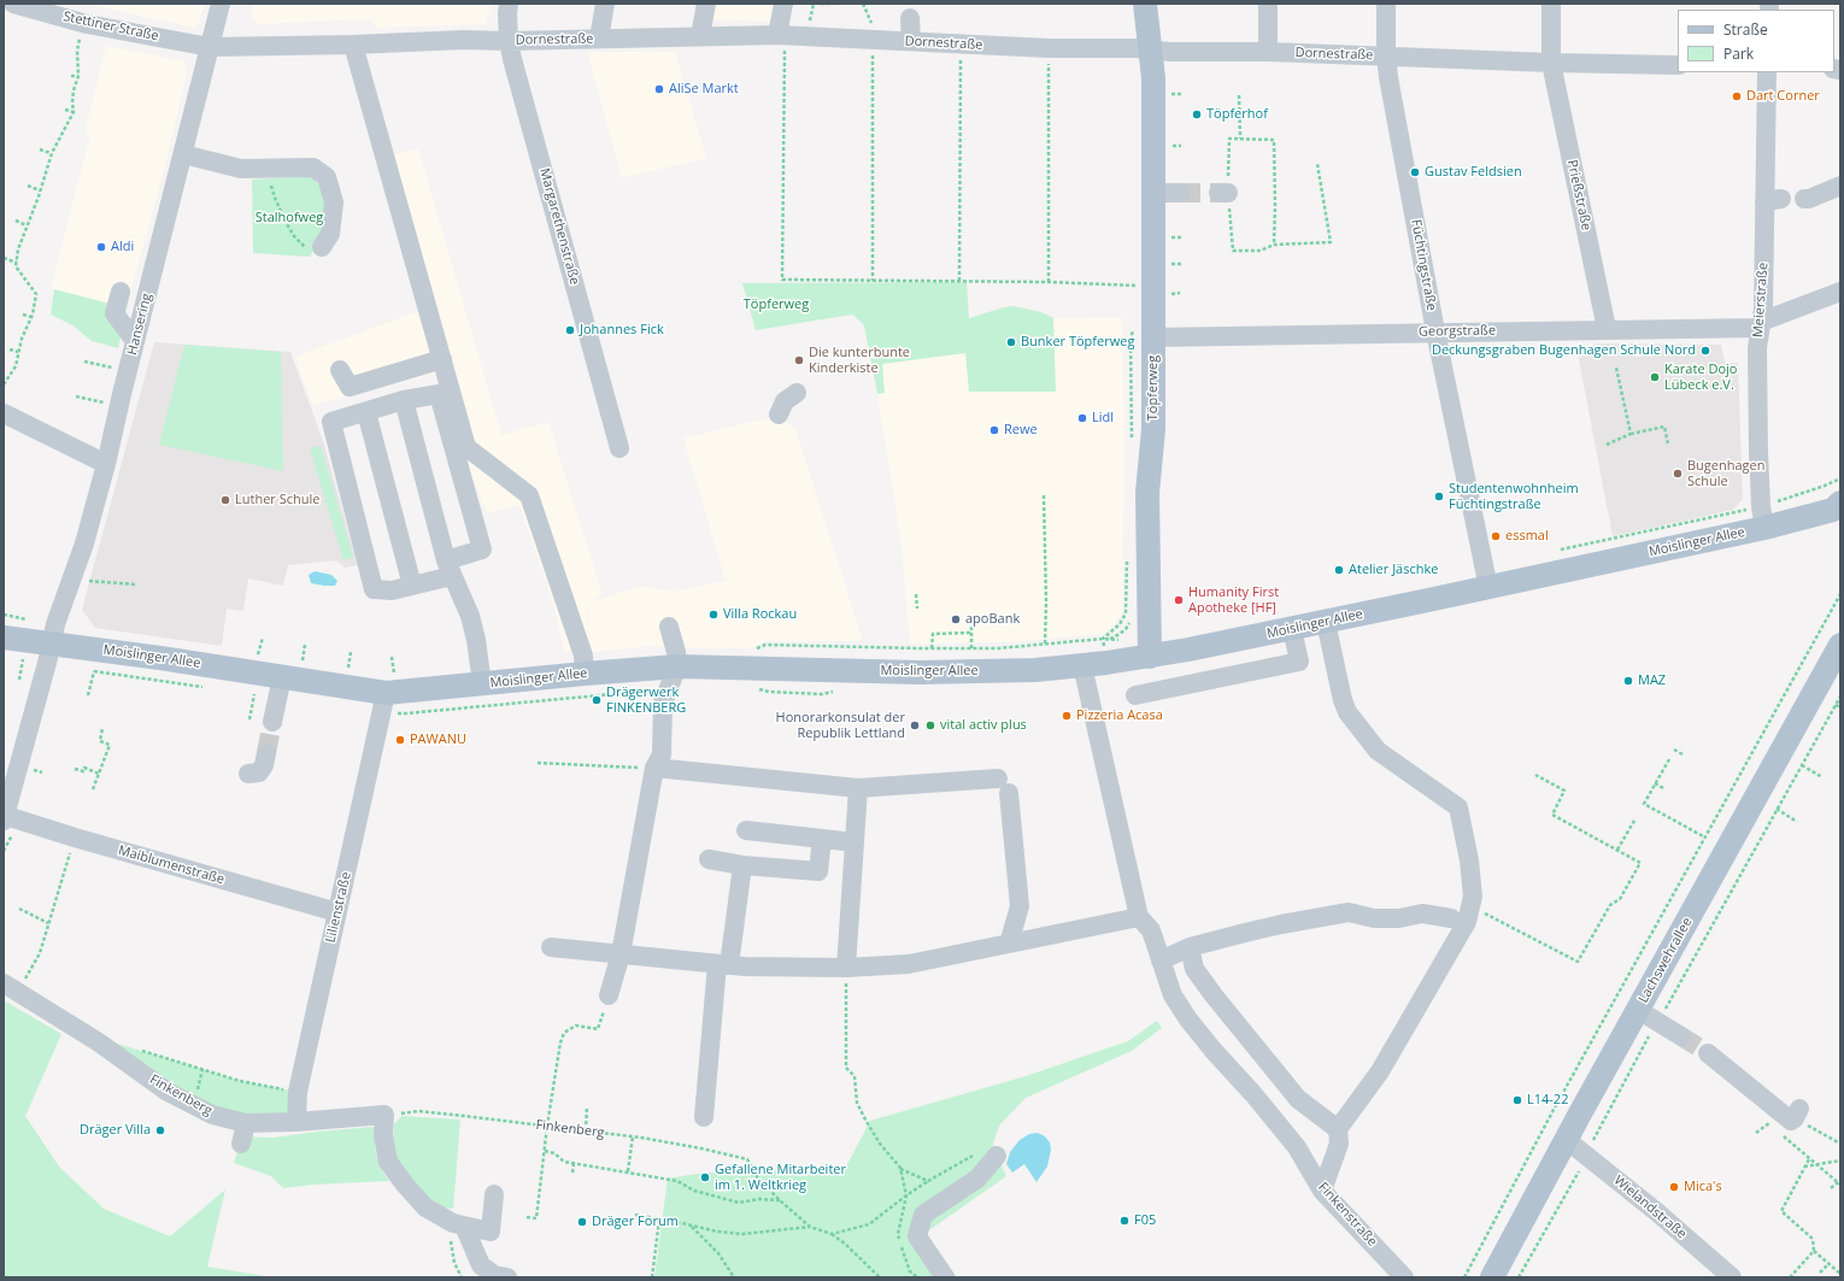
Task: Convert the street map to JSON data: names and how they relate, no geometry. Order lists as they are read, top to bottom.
{
  "streets": {
    "main road": ["Töpferweg", "Moislinger Allee", "Lachswehrallee"],
    "street": [
      "Stettiner Straße",
      "Dornestraße",
      "Prießstraße",
      "Margarethenstraße",
      "Füchtingstraße",
      "Meierstraße",
      "Hansering",
      "Georgstraße",
      "Maiblumenstraße",
      "Lilienstraße",
      "Finkenberg",
      "Wielandstraße",
      "Finkenstraße"
    ]
  },
  "crossings": [
    ["Stettiner Straße", "Dornestraße"],
    ["Stettiner Straße", "Hansering"],
    ["Dornestraße", "Prießstraße"],
    ["Dornestraße", "Margarethenstraße"],
    ["Dornestraße", "Füchtingstraße"],
    ["Dornestraße", "Hansering"],
    ["Dornestraße", "Töpferweg"],
    ["Prießstraße", "Georgstraße"],
    ["Füchtingstraße", "Georgstraße"],
    ["Füchtingstraße", "Moislinger Allee"],
    ["Meierstraße", "Georgstraße"],
    ["Meierstraße", "Moislinger Allee"],
    ["Hansering", "Moislinger Allee"],
    ["Hansering", "Maiblumenstraße"],
    ["Georgstraße", "Töpferweg"],
    ["Töpferweg", "Moislinger Allee"],
    ["Moislinger Allee", "Lilienstraße"],
    ["Maiblumenstraße", "Lilienstraße"],
    ["Lilienstraße", "Finkenberg"],
    ["Lachswehrallee", "Wielandstraße"]
  ],
  "parks": ["Stalhofweg", "Töpferweg"],
  "places": [
    "AliSe Markt",
    "Dart Corner",
    "Töpferhof",
    "Gustav Feldsien",
    "Aldi",
    "Johannes Fick",
    "Bunker Töpferweg",
    "Deckungsgraben Bugenhagen Schule Nord",
    "Die kunterbunte Kinderkiste",
    "Karate Dojo Lübeck e.V.",
    "Lidl",
    "Rewe",
    "Bugenhagen Schule",
    "Studentenwohnheim Füchtingstraße",
    "Luther Schule",
    "essmal",
    "Atelier Jäschke",
    "Humanity First Apotheke [HF]",
    "Villa Rockau",
    "apoBank",
    "MAZ",
    "Drägerwerk FINKENBERG",
    "Pizzeria Acasa",
    "Honorarkonsulat der Republik Lettland",
    "vital activ plus",
    "PAWANU",
    "L14-22",
    "Dräger Villa",
    "Gefallene Mitarbeiter im 1. Weltkrieg",
    "Mica's",
    "F05",
    "Dräger Forum"
  ],
  "legend": ["Straße", "Park"]
}
